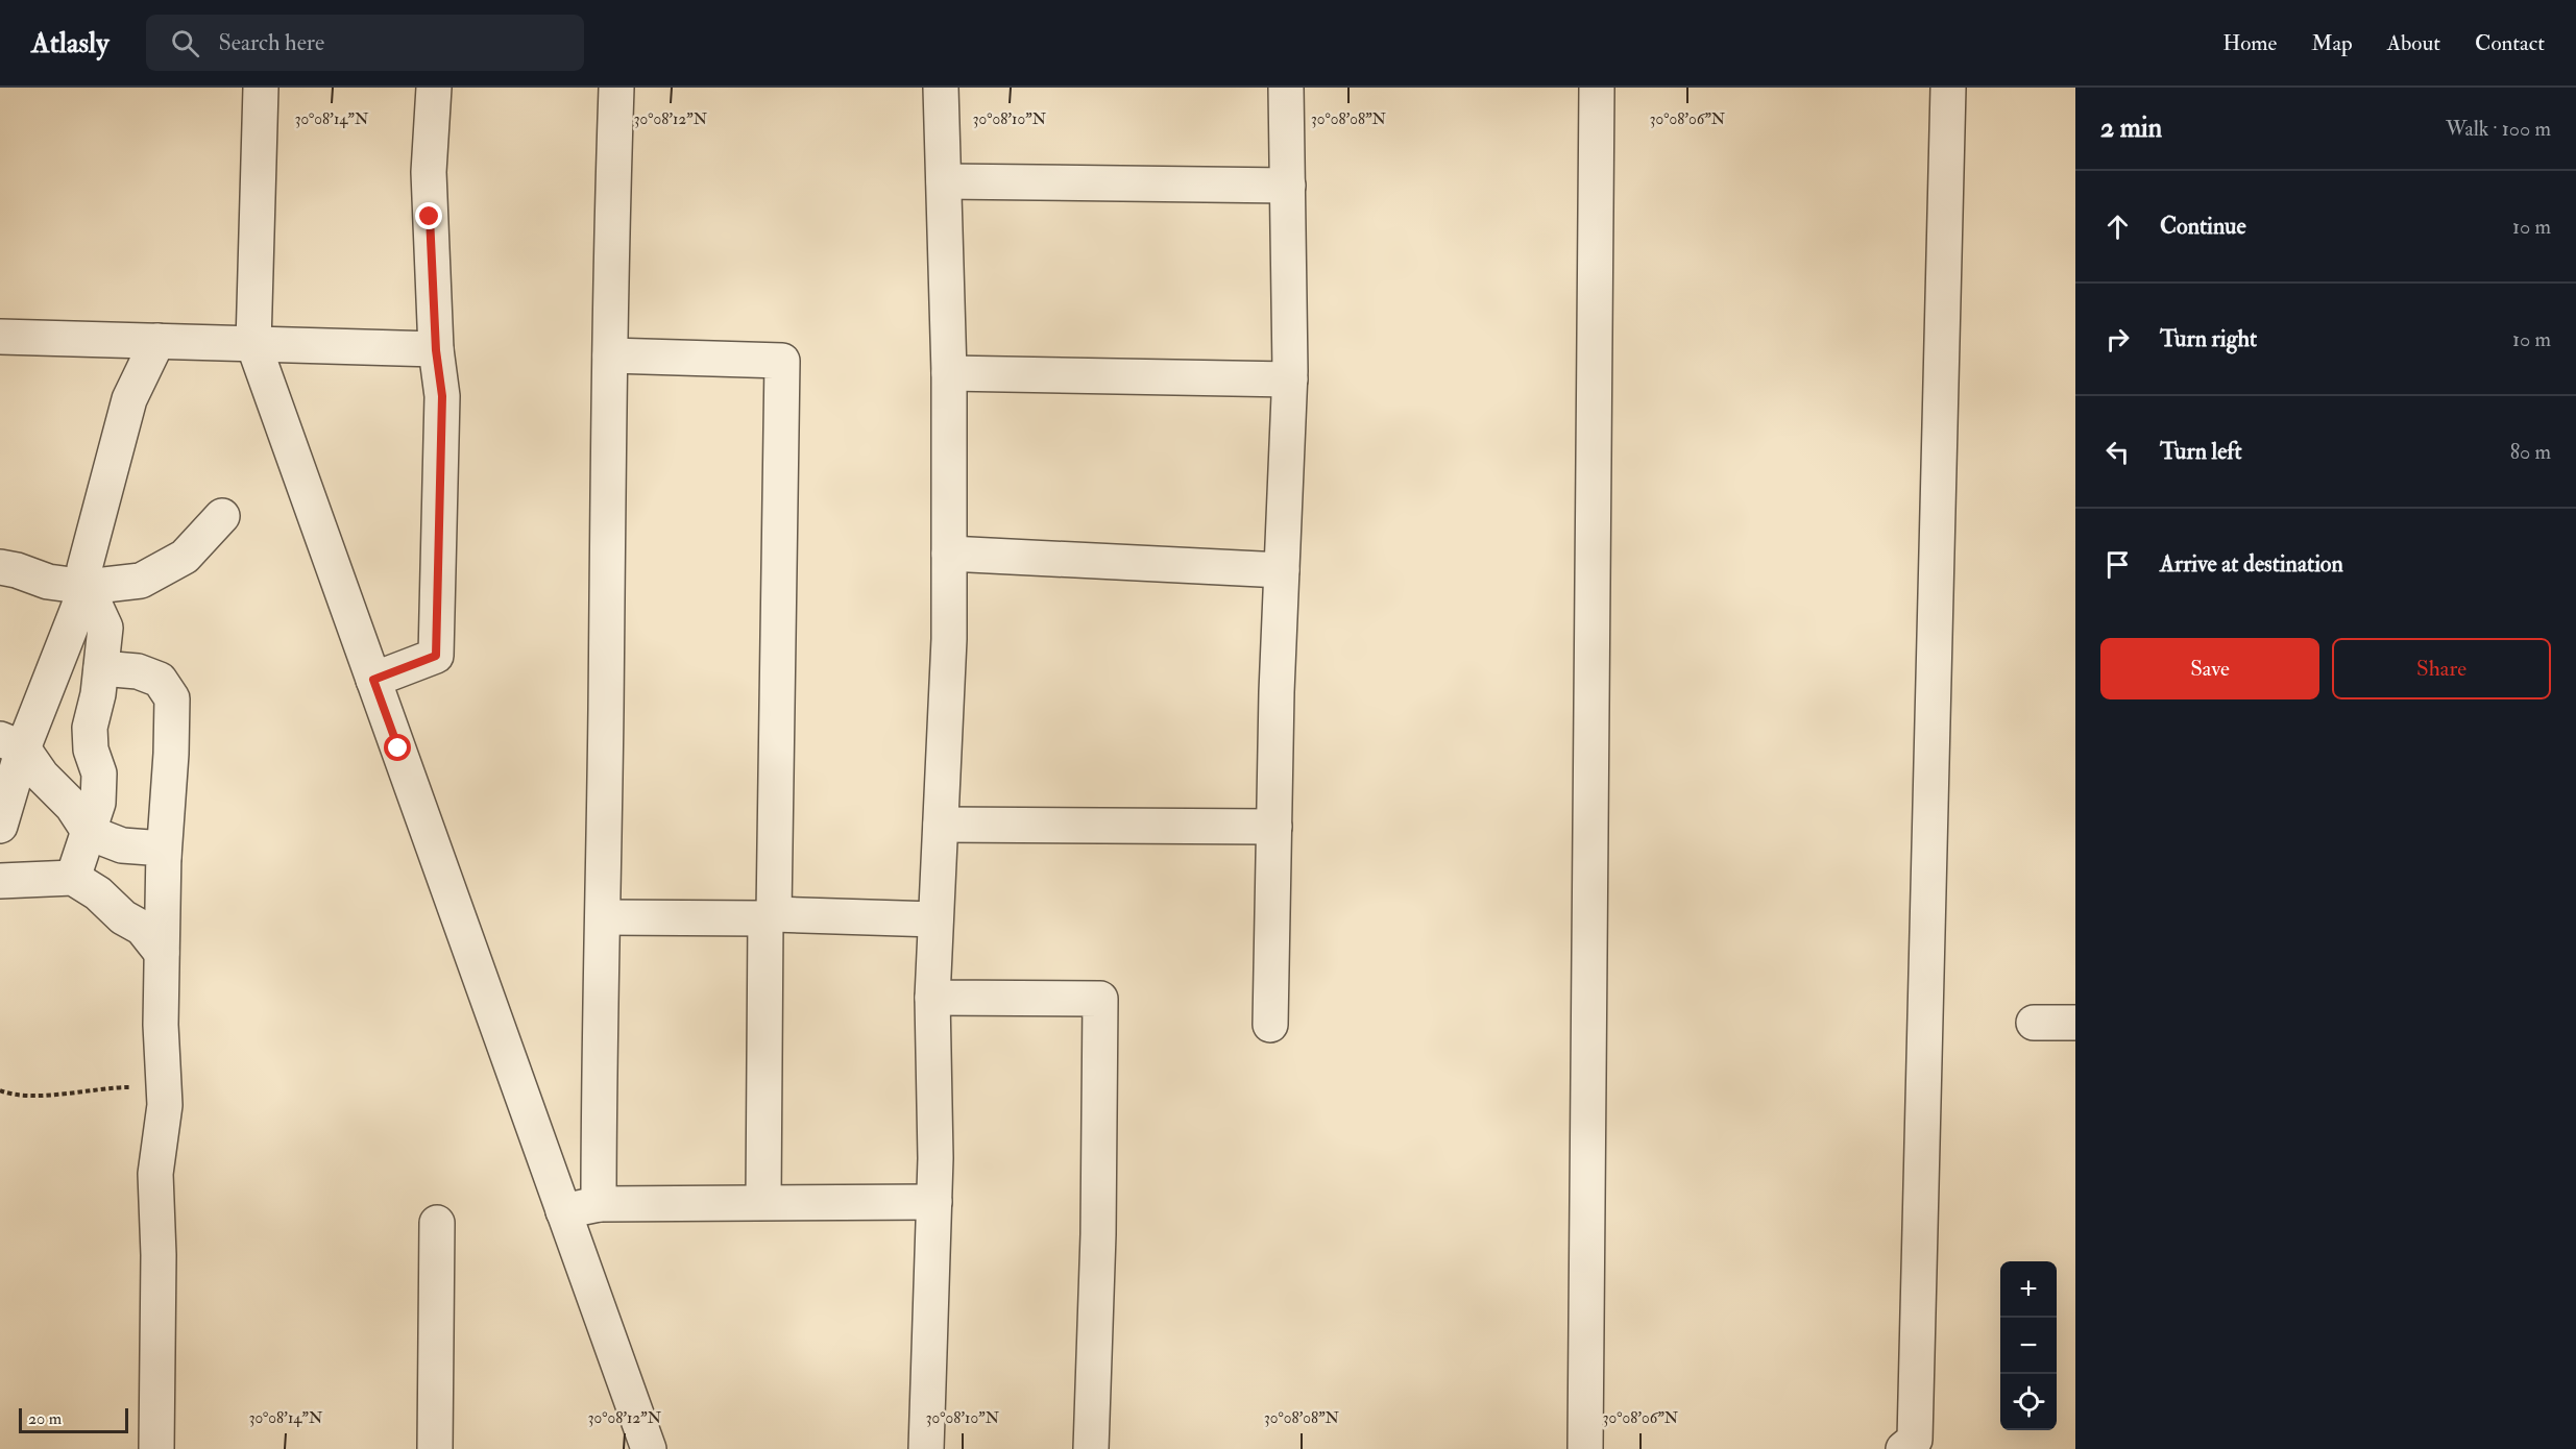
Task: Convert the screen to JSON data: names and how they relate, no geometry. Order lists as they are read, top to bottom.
{
  "scale_bar": "20 m",
  "page": {
    "header": "Atlasly",
    "search": "Search here",
    "nav": [
      "Home",
      "Map",
      "About",
      "Contact"
    ],
    "heading": ["2 min", "Walk · 100 m"],
    "list": [
      ["Continue", "10 m"],
      ["Turn right", "10 m"],
      ["Turn left", "80 m"],
      "Arrive at destination"
    ],
    "buttons": ["Save", "Share"],
    "map_buttons": ["+", "−"],
    "scale": "20 m"
  },
  "coordinates": [
    "30°08'14\"N",
    "30°08'12\"N",
    "30°08'10\"N",
    "30°08'08\"N",
    "30°08'06\"N"
  ]
}
